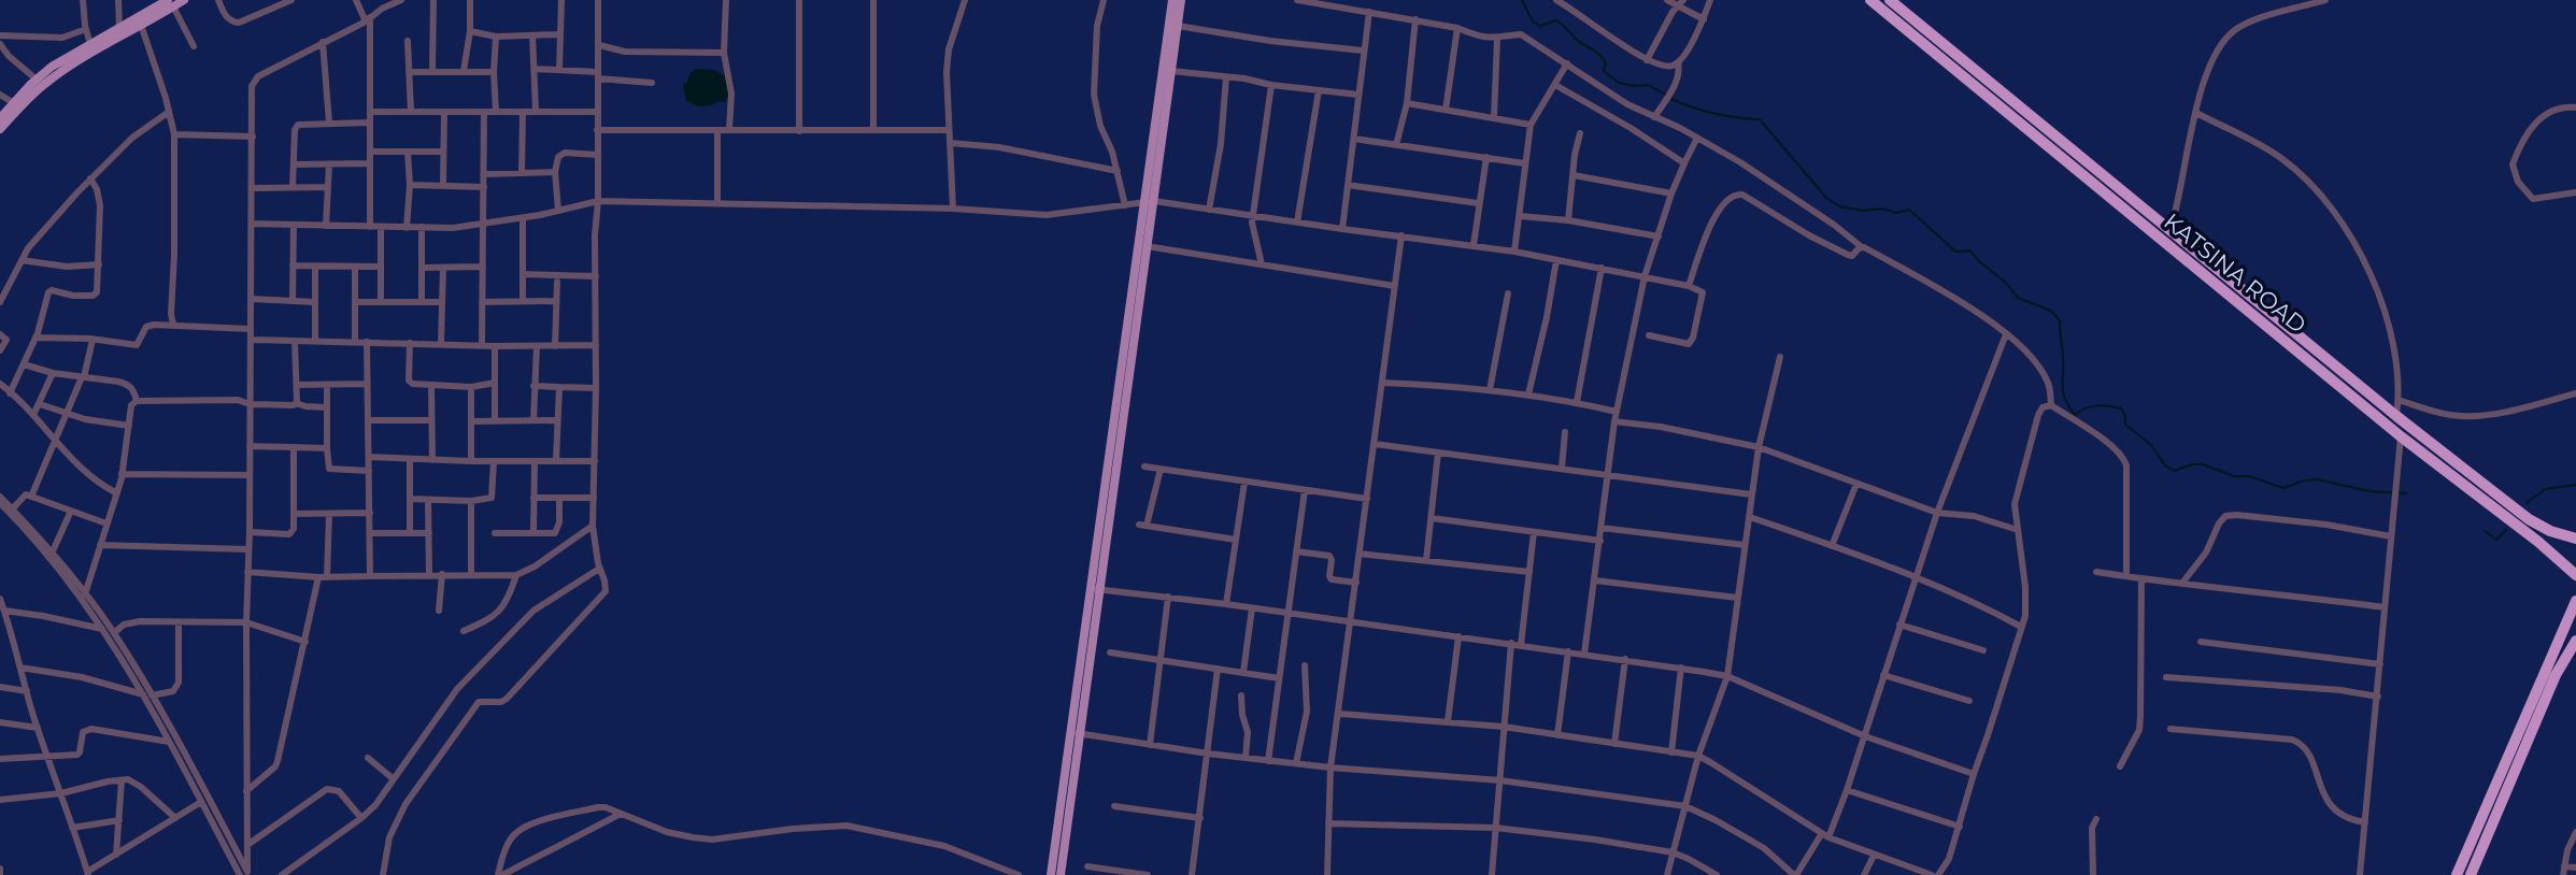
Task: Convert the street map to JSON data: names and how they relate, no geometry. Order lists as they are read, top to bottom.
{
  "streets": {
    "highway": ["KATSINA ROAD"]
  }
}
